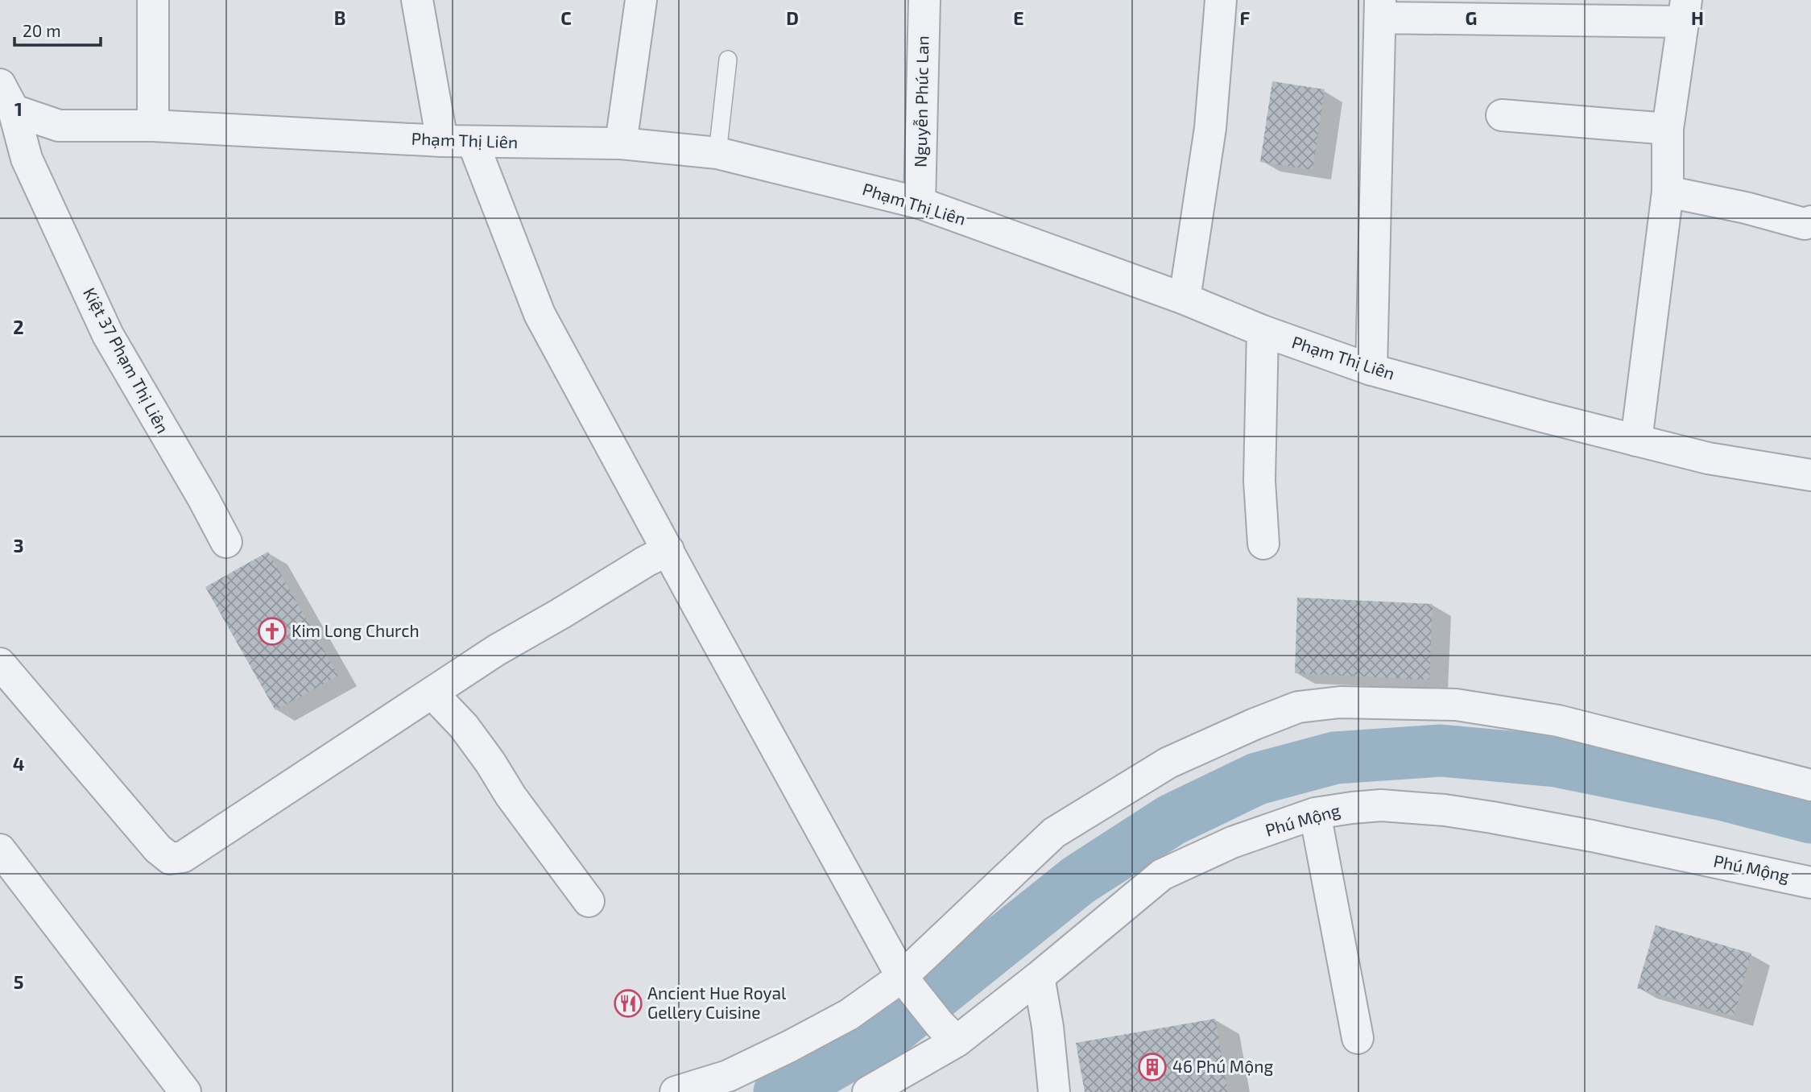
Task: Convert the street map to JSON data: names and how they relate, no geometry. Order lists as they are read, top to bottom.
{
  "streets": {
    "street": [
      "Nguyễn Phúc Lan",
      "Phạm Thị Liên",
      "Kiệt 37 Phạm Thị Liên",
      "Phú Mộng"
    ]
  },
  "crossings": [
    ["Nguyễn Phúc Lan", "Phạm Thị Liên"],
    ["Phạm Thị Liên", "Kiệt 37 Phạm Thị Liên"]
  ],
  "places": {
    "church": ["Kim Long Church"],
    "restaurant": ["Ancient Hue Royal Gellery Cuisine"],
    "building": ["46 Phú Mộng"]
  },
  "scale_bar": "20 m",
  "grid": {
    "columns": [
      "B",
      "C",
      "D",
      "E",
      "F",
      "G",
      "H"
    ],
    "rows": [
      "1",
      "2",
      "3",
      "4",
      "5"
    ]
  }
}
